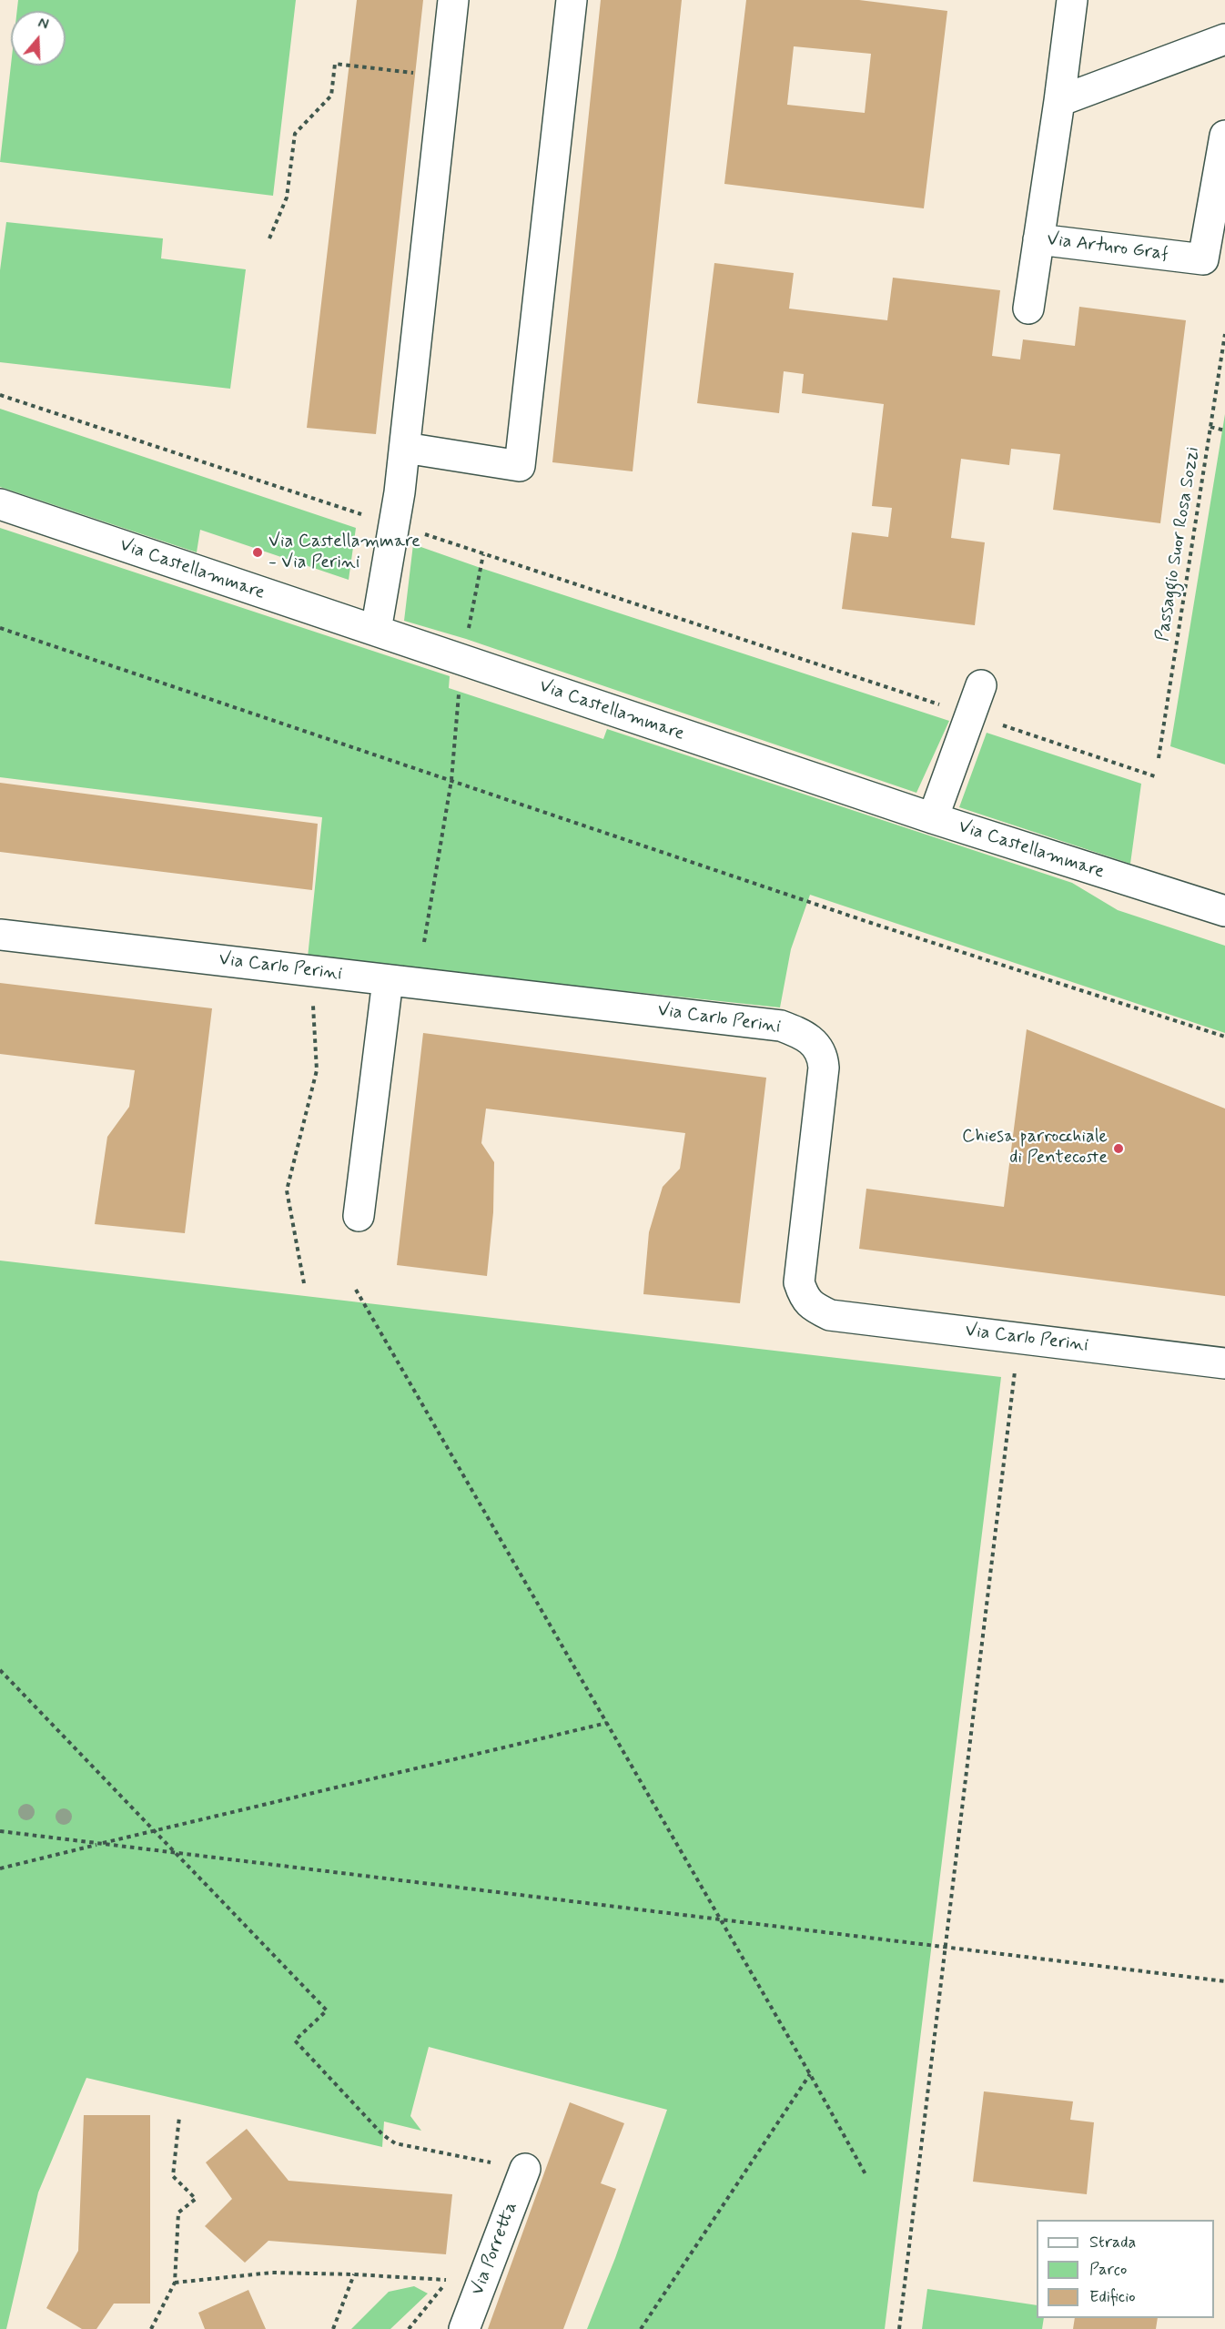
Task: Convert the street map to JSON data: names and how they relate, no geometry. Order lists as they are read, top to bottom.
{
  "streets": {
    "street": [
      "Via Arturo Graf",
      "Via Castellammare",
      "Via Carlo Perini",
      "Via Porretta"
    ],
    "path": ["Passaggio Suor Rosa Sozzi"]
  },
  "places": ["Via Castellammare - Via Perini", "Chiesa parrocchiale di Pentecoste"],
  "legend": ["Strada", "Parco", "Edificio"],
  "north": "top"
}
